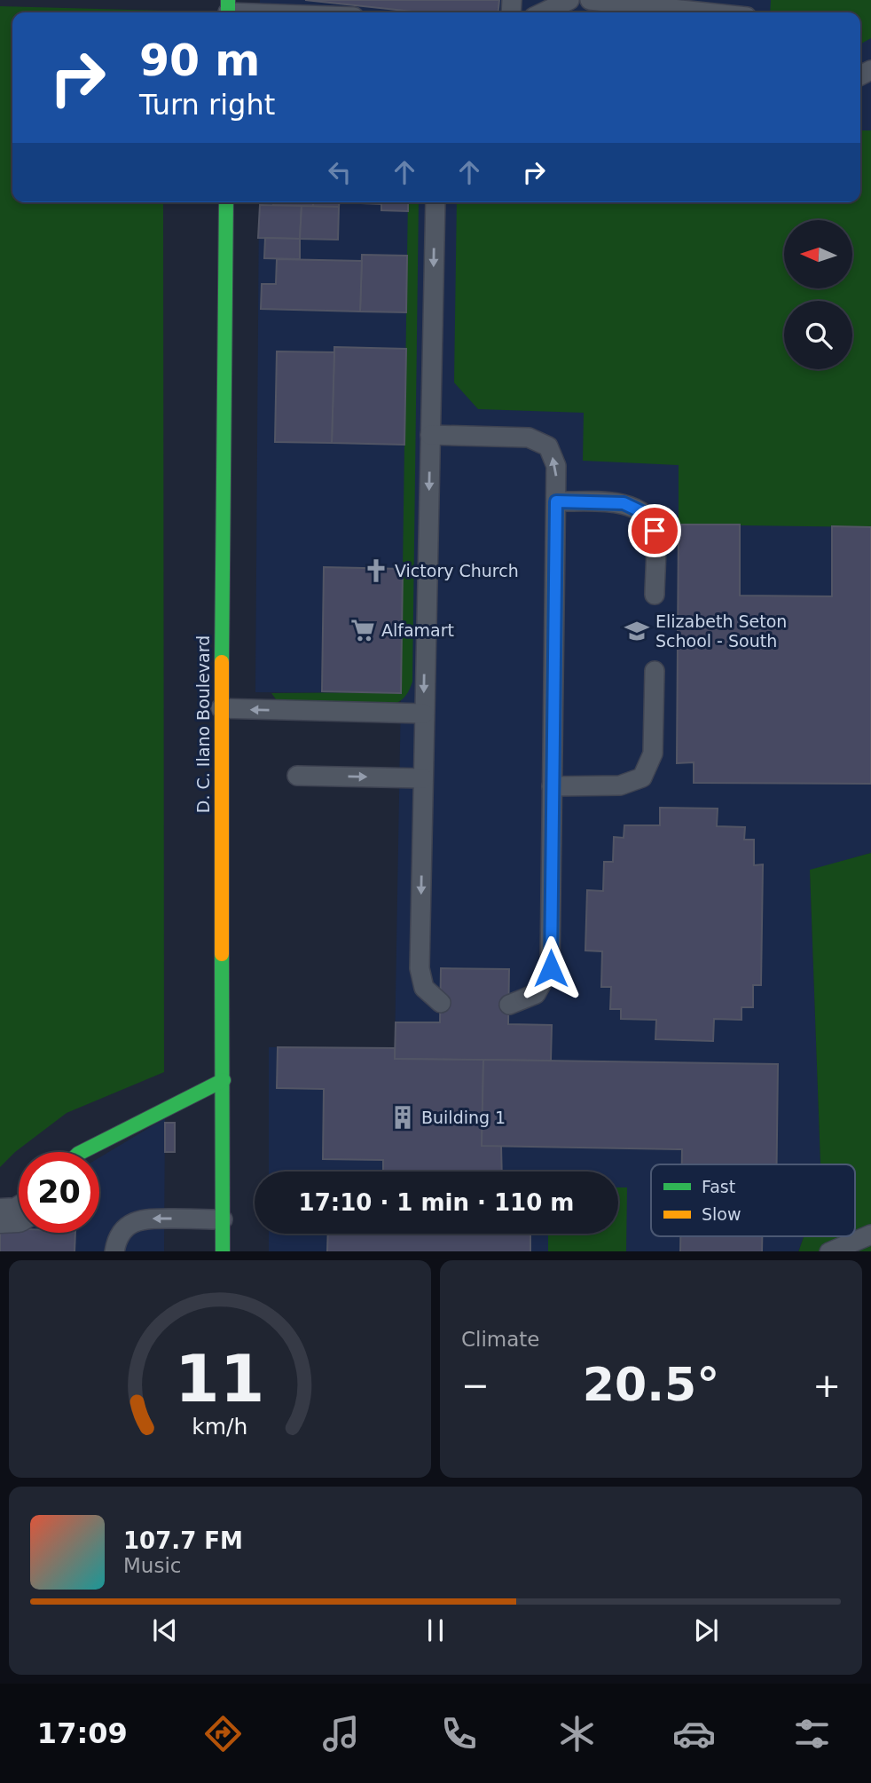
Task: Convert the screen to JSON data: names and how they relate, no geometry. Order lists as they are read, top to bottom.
{
  "streets": {
    "street": ["D. C. Ilano Boulevard"]
  },
  "places": {
    "church": ["Victory Church"],
    "supermarket": ["Alfamart"],
    "school or university": ["Elizabeth Seton School - South"],
    "building": ["Building 1"]
  },
  "legend": ["Fast", "Slow"],
  "north": "left",
  "page": {
    "turn": ["90 m", "Turn right"],
    "limit": "20",
    "trip": "17:10 · 1 min · 110 m",
    "tile": "Climate",
    "heat": ["−", "20.5°", "+"],
    "song": ["107.7 FM", "Music"],
    "tabs": "17:09",
    "gauge": ["11", "km/h"]
  }
}
